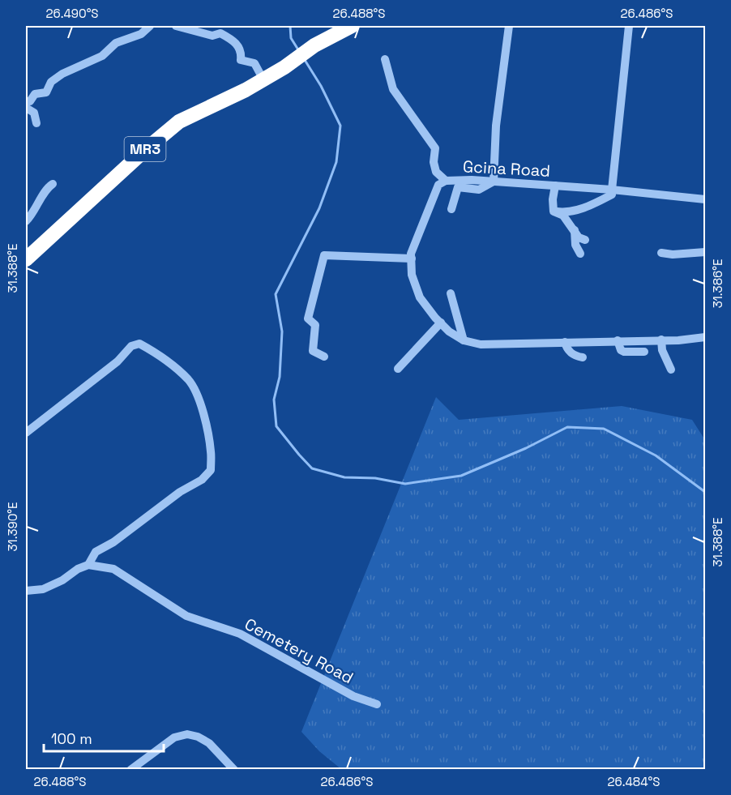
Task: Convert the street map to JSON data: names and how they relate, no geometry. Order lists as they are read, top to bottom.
{
  "streets": {
    "highway": ["MR3"],
    "street": ["Gcina Road", "Cemetery Road"]
  },
  "scale_bar": "100 m",
  "coordinates": [
    "26.490°S",
    "26.488°S",
    "26.486°S",
    "31.388°E",
    "31.386°E",
    "31.390°E",
    "26.484°S"
  ]
}
